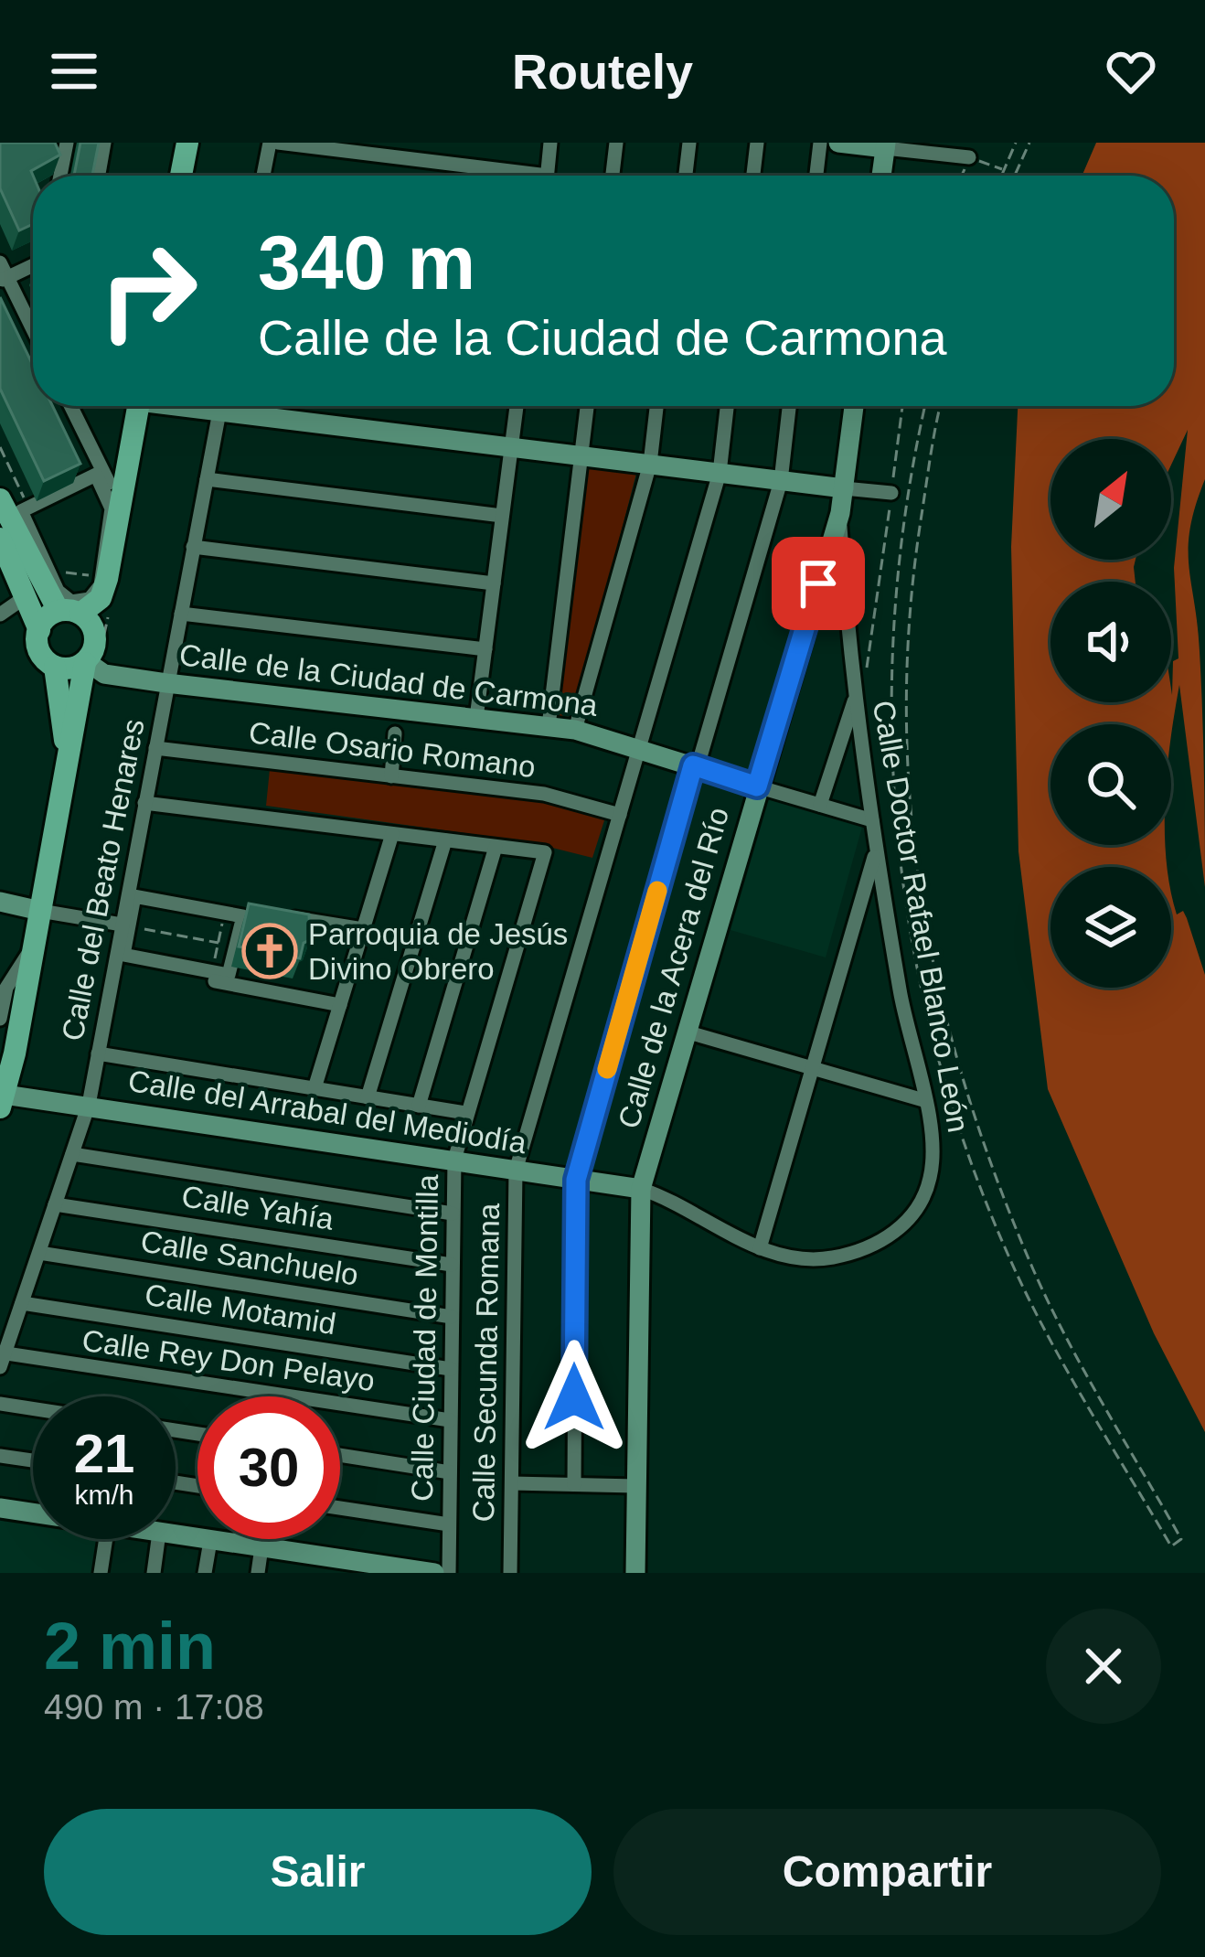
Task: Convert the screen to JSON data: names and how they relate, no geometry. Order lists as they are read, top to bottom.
{
  "streets": {
    "street": [
      "Calle de la Ciudad de Carmona",
      "Calle Osario Romano",
      "Calle del Beato Henares",
      "Calle Doctor Rafael Blanco León",
      "Calle de la Acera del Río",
      "Calle del Arrabal del Mediodía",
      "Calle Yahía",
      "Calle Sanchuelo",
      "Calle Motamid",
      "Calle Ciudad de Montilla",
      "Calle Rey Don Pelayo",
      "Calle Secunda Romana"
    ]
  },
  "crossings": [
    ["Calle de la Ciudad de Carmona", "Calle del Beato Henares"],
    ["Calle de la Ciudad de Carmona", "Calle Doctor Rafael Blanco León"],
    ["Calle de la Ciudad de Carmona", "Calle de la Acera del Río"],
    ["Calle de la Ciudad de Carmona", "Calle Secunda Romana"],
    ["Calle Osario Romano", "Calle del Beato Henares"],
    ["Calle Osario Romano", "Calle Secunda Romana"],
    ["Calle del Beato Henares", "Calle del Arrabal del Mediodía"],
    ["Calle del Beato Henares", "Calle Yahía"],
    ["Calle del Beato Henares", "Calle Sanchuelo"],
    ["Calle del Beato Henares", "Calle Motamid"],
    ["Calle del Beato Henares", "Calle Rey Don Pelayo"],
    ["Calle Doctor Rafael Blanco León", "Calle de la Acera del Río"],
    ["Calle Doctor Rafael Blanco León", "Calle del Arrabal del Mediodía"],
    ["Calle de la Acera del Río", "Calle del Arrabal del Mediodía"],
    ["Calle del Arrabal del Mediodía", "Calle Ciudad de Montilla"],
    ["Calle del Arrabal del Mediodía", "Calle Secunda Romana"],
    ["Calle Yahía", "Calle Ciudad de Montilla"],
    ["Calle Sanchuelo", "Calle Ciudad de Montilla"],
    ["Calle Motamid", "Calle Ciudad de Montilla"],
    ["Calle Ciudad de Montilla", "Calle Rey Don Pelayo"]
  ],
  "places": {
    "church": ["Parroquia de Jesús Divino Obrero"]
  },
  "north": "top right",
  "page": {
    "header": "Routely",
    "turn": ["340 m", "Calle de la Ciudad de Carmona"],
    "speed": "21 km/h",
    "limit": "30",
    "heading": ["2 min", "490 m · 17:08"],
    "buttons": ["Salir", "Compartir"]
  }
}
